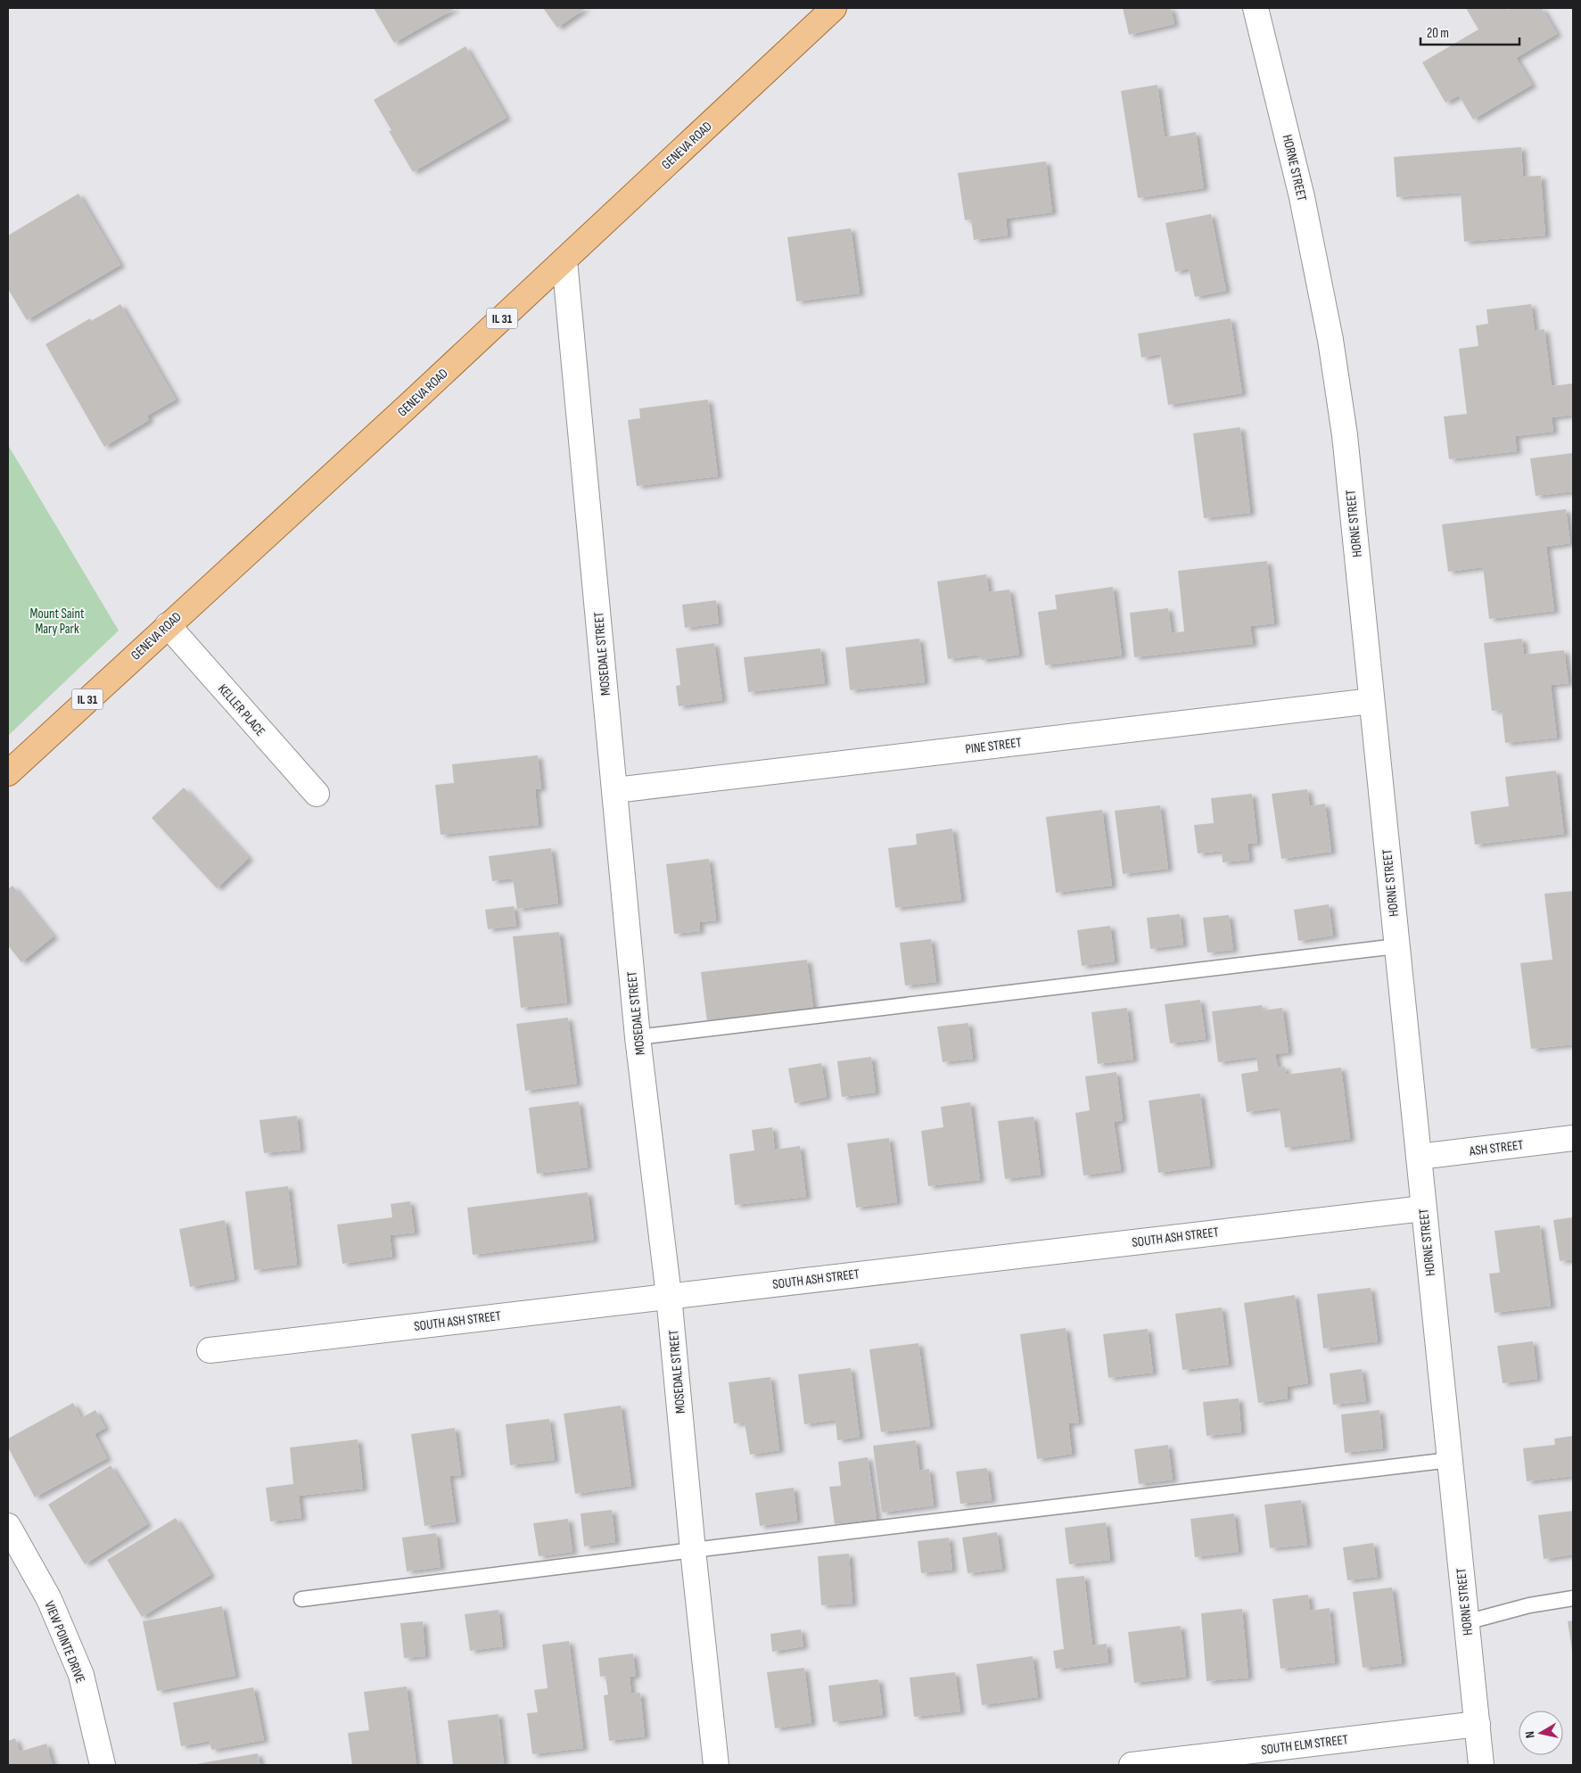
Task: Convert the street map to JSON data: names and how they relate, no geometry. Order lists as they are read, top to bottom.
{
  "streets": {
    "main road": ["GENEVA ROAD", "IL 31"],
    "street": [
      "HORNE STREET",
      "MOSEDALE STREET",
      "KELLER PLACE",
      "PINE STREET",
      "ASH STREET",
      "SOUTH ASH STREET",
      "VIEW POINTE DRIVE",
      "SOUTH ELM STREET"
    ]
  },
  "crossings": [
    ["GENEVA ROAD", "MOSEDALE STREET"],
    ["GENEVA ROAD", "KELLER PLACE"],
    ["HORNE STREET", "PINE STREET"],
    ["HORNE STREET", "ASH STREET"],
    ["HORNE STREET", "SOUTH ASH STREET"],
    ["HORNE STREET", "SOUTH ELM STREET"],
    ["MOSEDALE STREET", "PINE STREET"],
    ["MOSEDALE STREET", "SOUTH ASH STREET"]
  ],
  "parks": ["Mount Saint Mary Park"],
  "scale_bar": "20 m",
  "north": "left"
}
